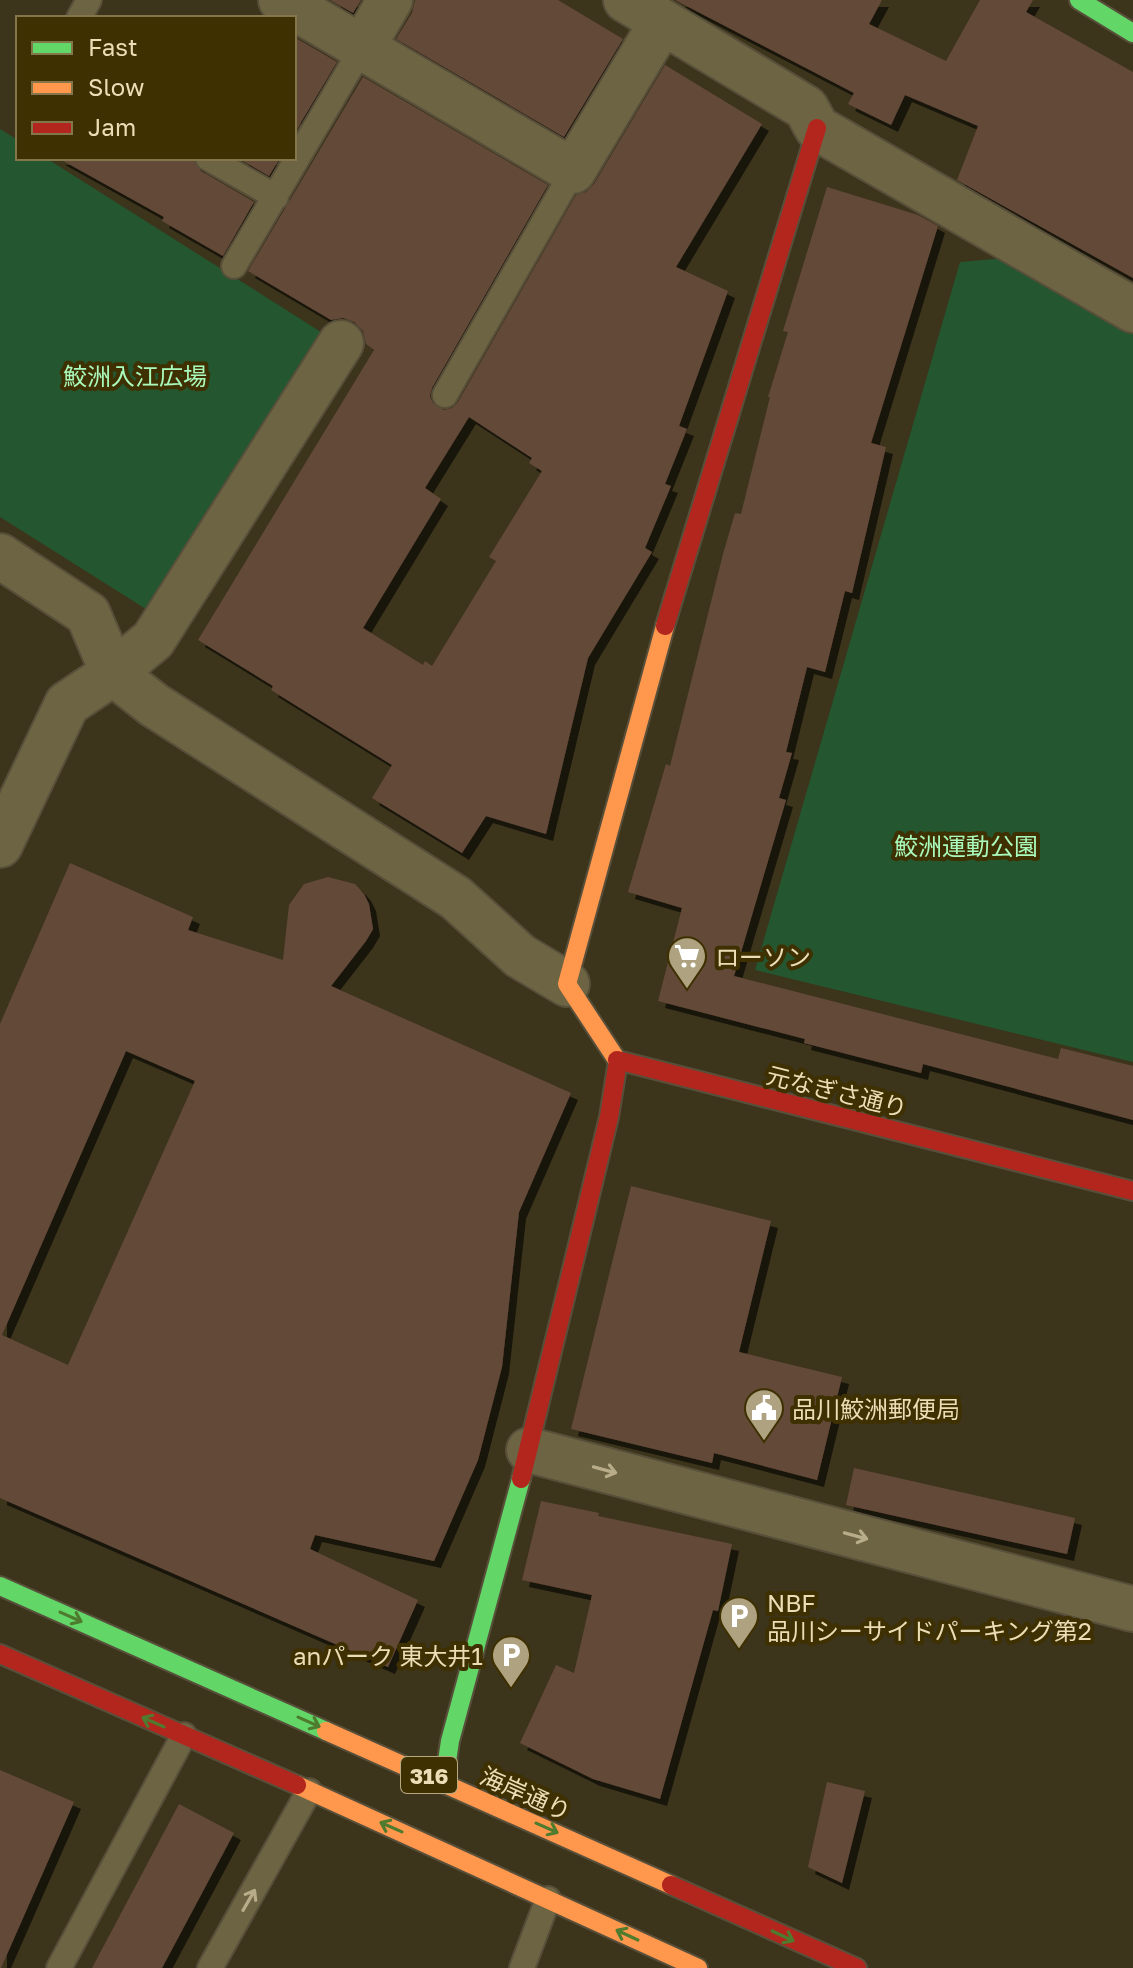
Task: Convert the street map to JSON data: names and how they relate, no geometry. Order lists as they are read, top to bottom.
{
  "streets": {
    "street": ["元なぎさ通り", "316", "海岸通り"]
  },
  "parks": ["鮫洲入江広場", "鮫洲運動公園"],
  "places": {
    "supermarket": ["ローソン"],
    "public building": ["品川鮫洲郵便局"],
    "parking": ["NBF 品川シーサイドパーキング第2", "anパーク 東大井1"]
  },
  "legend": ["Fast", "Slow", "Jam"]
}
